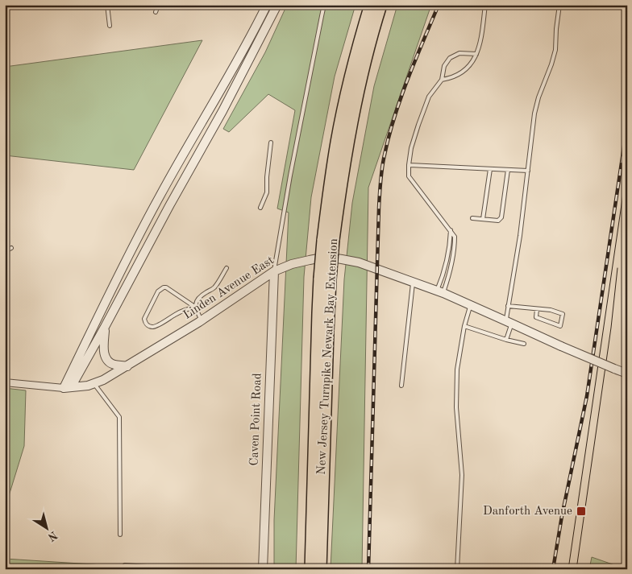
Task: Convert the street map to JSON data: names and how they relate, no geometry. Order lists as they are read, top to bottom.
{
  "streets": {
    "highway": ["New Jersey Turnpike Newark Bay Extension"],
    "street": ["Linden Avenue East", "Caven Point Road"]
  },
  "crossings": [
    ["Linden Avenue East", "Caven Point Road"]
  ],
  "places": {
    "transit": ["Danforth Avenue"]
  },
  "north": "bottom right"
}
